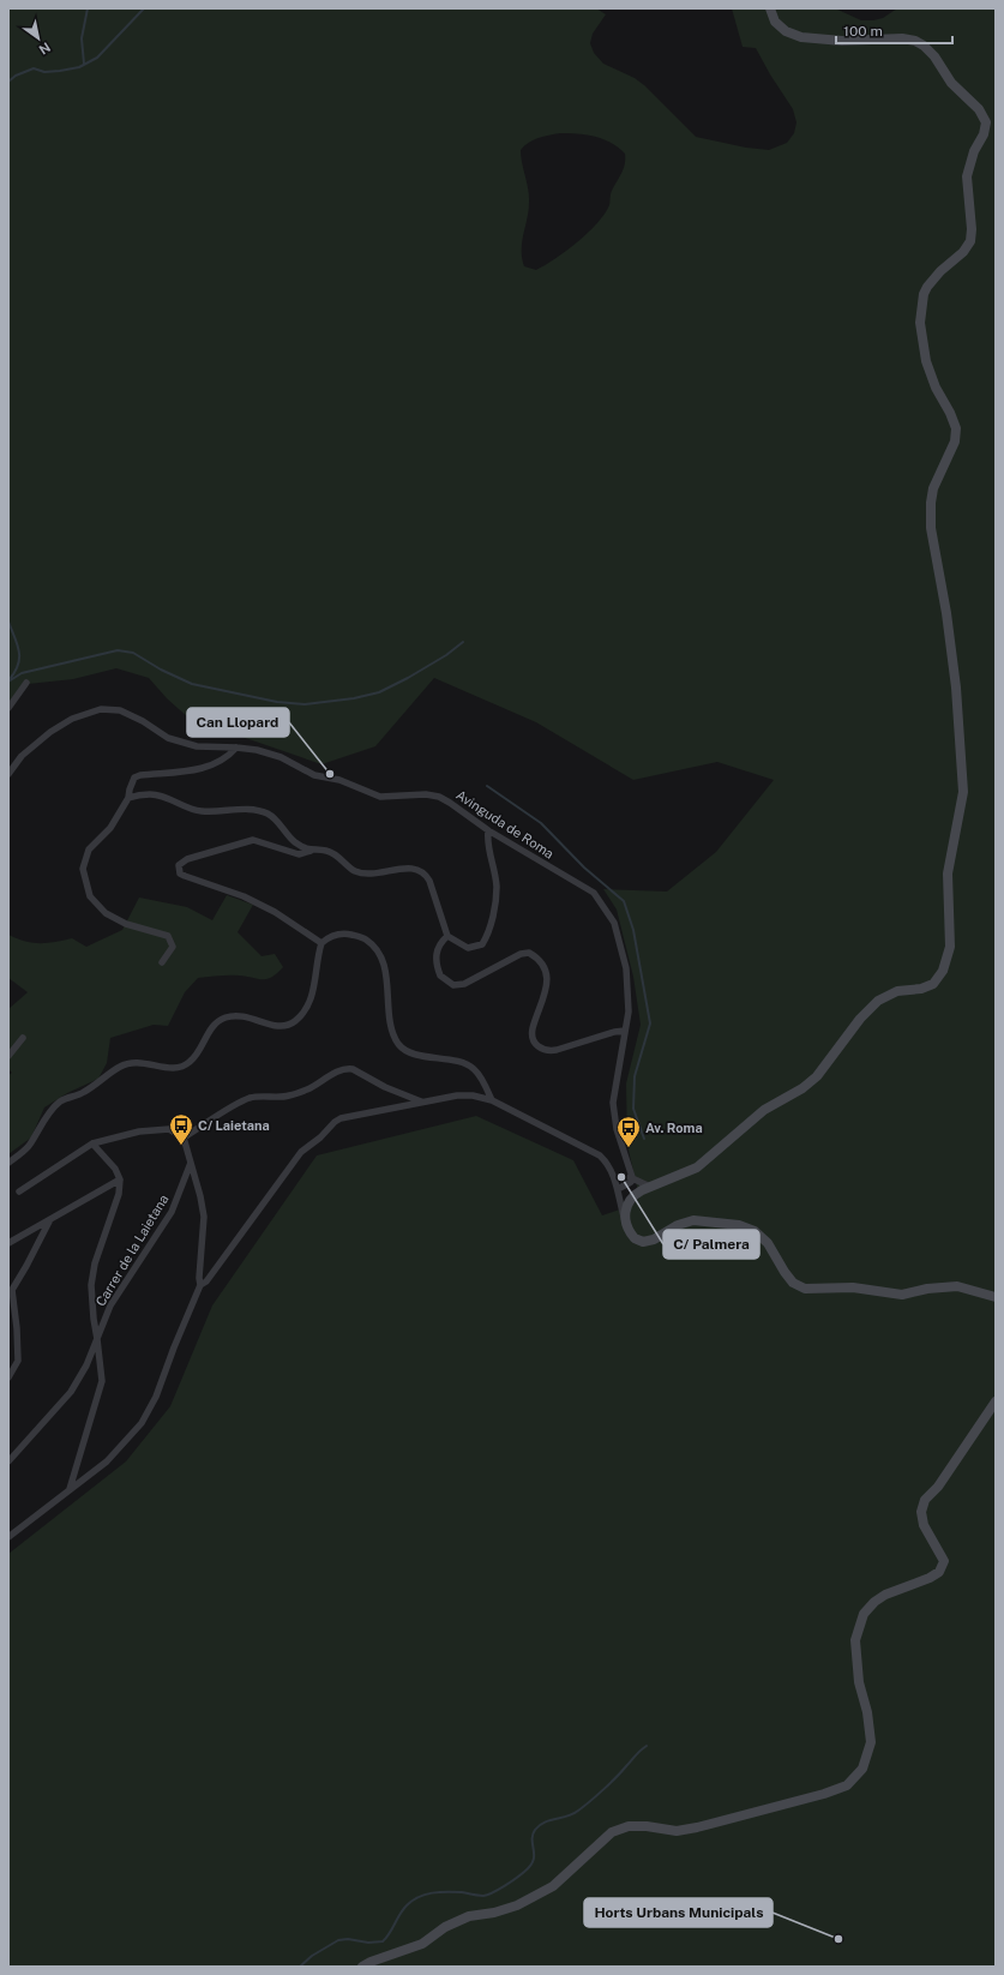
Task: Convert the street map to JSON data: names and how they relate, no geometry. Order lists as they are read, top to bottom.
{
  "streets": {
    "street": ["Avinguda de Roma", "Carrer de la Laietana"]
  },
  "places": {
    "other": ["Can Llopard", "C/ Palmera", "Horts Urbans Municipals"],
    "bus stop": ["C/ Laietana", "Av. Roma"]
  },
  "scale_bar": "100 m",
  "north": "bottom right"
}
